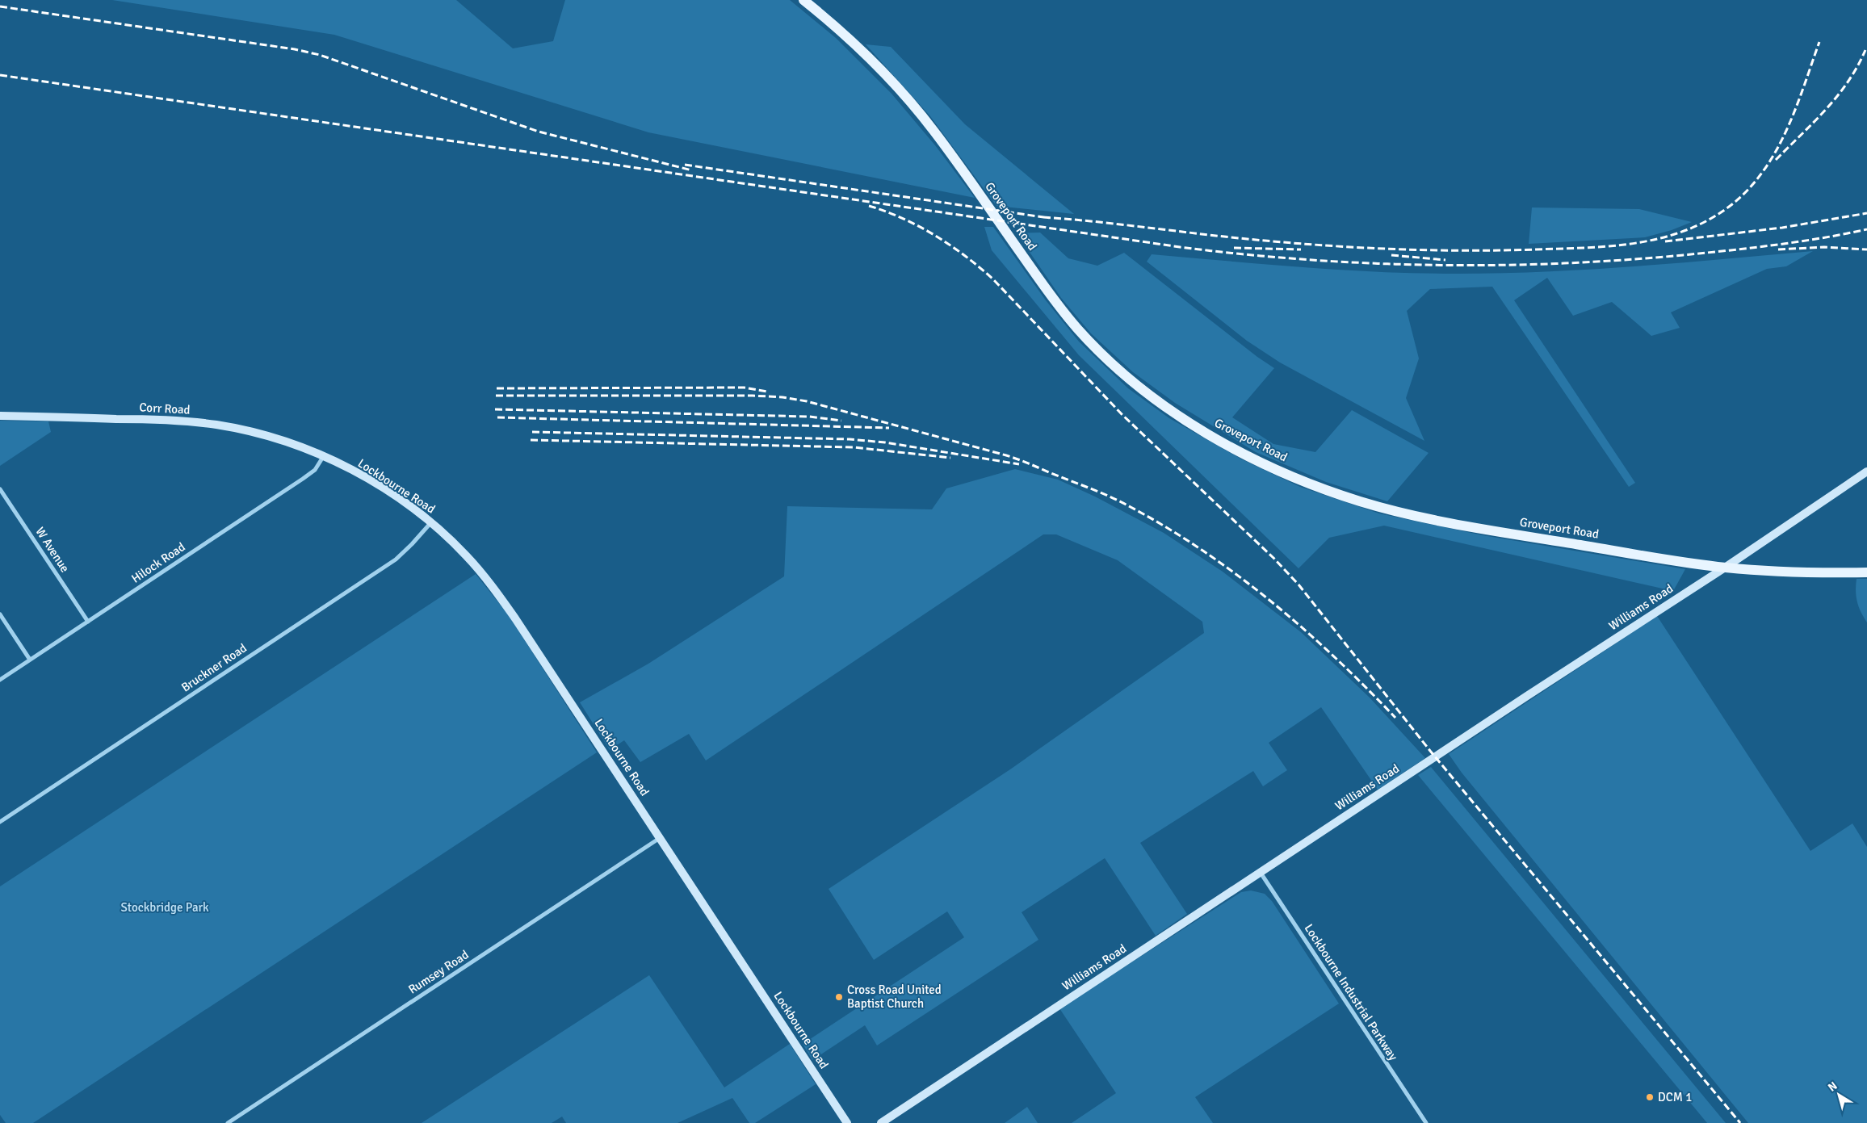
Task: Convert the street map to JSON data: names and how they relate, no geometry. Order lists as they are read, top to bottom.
{
  "streets": {
    "main road": ["Groveport Road"],
    "street": [
      "Corr Road",
      "Lockbourne Road",
      "W Avenue",
      "Hilock Road",
      "Williams Road",
      "Bruckner Road",
      "Rumsey Road",
      "Lockbourne Industrial Parkway"
    ]
  },
  "crossings": [
    ["Groveport Road", "Williams Road"],
    ["Corr Road", "Lockbourne Road"],
    ["Corr Road", "Hilock Road"],
    ["Lockbourne Road", "Hilock Road"],
    ["Lockbourne Road", "Bruckner Road"],
    ["Lockbourne Road", "Rumsey Road"],
    ["W Avenue", "Hilock Road"],
    ["Williams Road", "Lockbourne Industrial Parkway"]
  ],
  "parks": ["Stockbridge Park"],
  "places": ["Cross Road United Baptist Church", "DCM 1"],
  "north": "top left"
}
